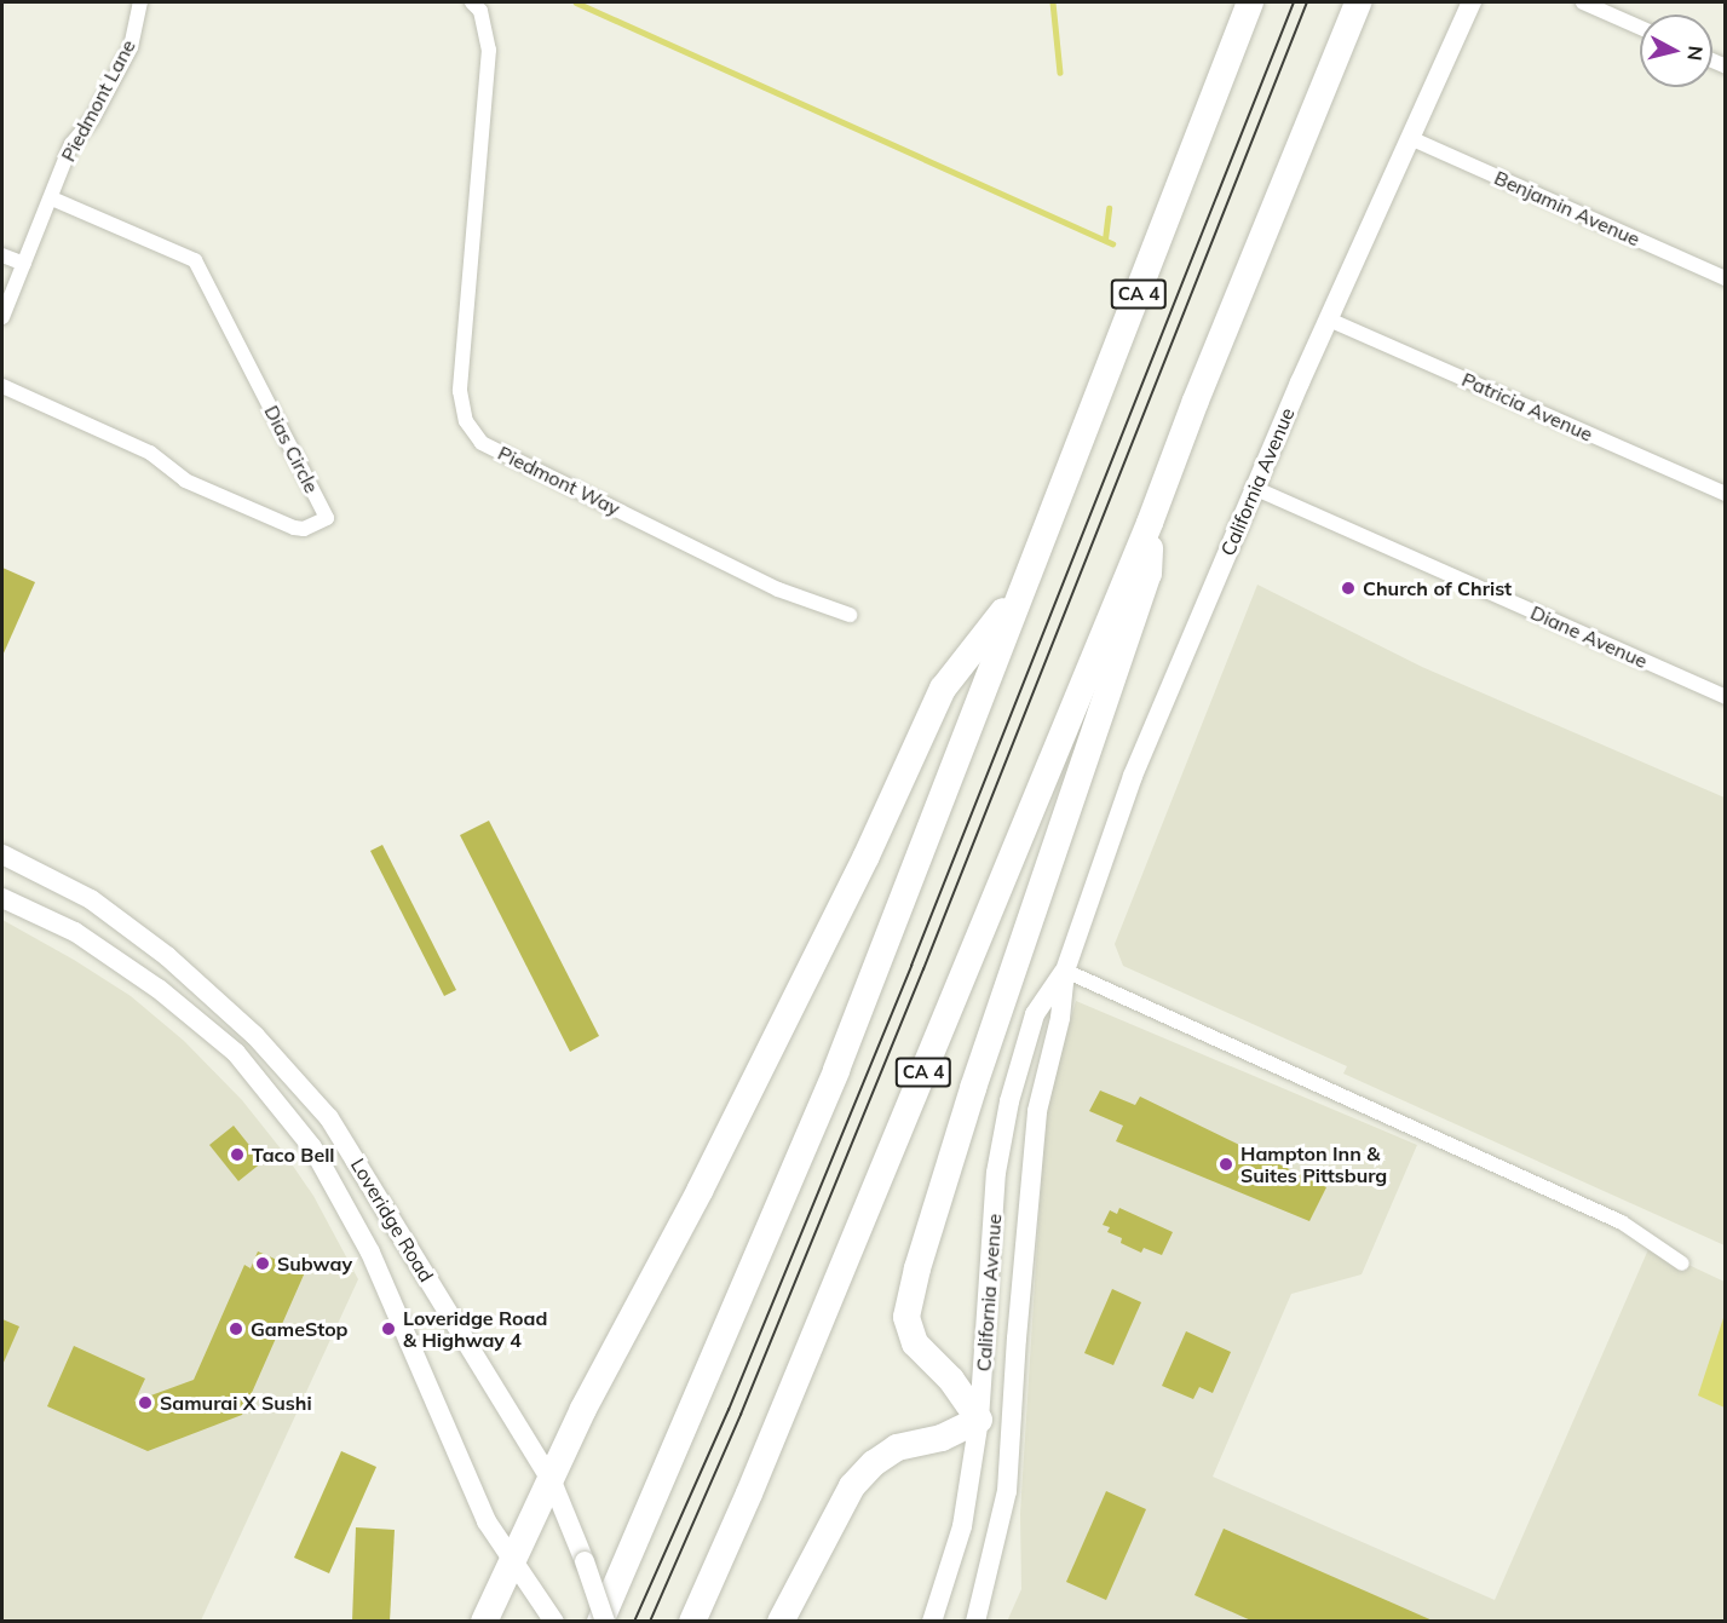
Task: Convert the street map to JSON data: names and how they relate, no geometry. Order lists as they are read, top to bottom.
{
  "streets": {
    "highway": ["CA 4"],
    "main road": ["California Avenue", "Loveridge Road"],
    "street": [
      "Piedmont Lane",
      "Benjamin Avenue",
      "Patricia Avenue",
      "Dias Circle",
      "Piedmont Way",
      "Diane Avenue"
    ]
  },
  "crossings": [
    ["Piedmont Lane", "Dias Circle"],
    ["Benjamin Avenue", "California Avenue"],
    ["CA 4", "Loveridge Road"],
    ["Patricia Avenue", "California Avenue"],
    ["California Avenue", "Diane Avenue"]
  ],
  "places": [
    "Church of Christ",
    "Taco Bell",
    "Hampton Inn & Suites Pittsburg",
    "Subway",
    "GameStop",
    "Loveridge Road & Highway 4",
    "Samurai X Sushi"
  ],
  "north": "right"
}
